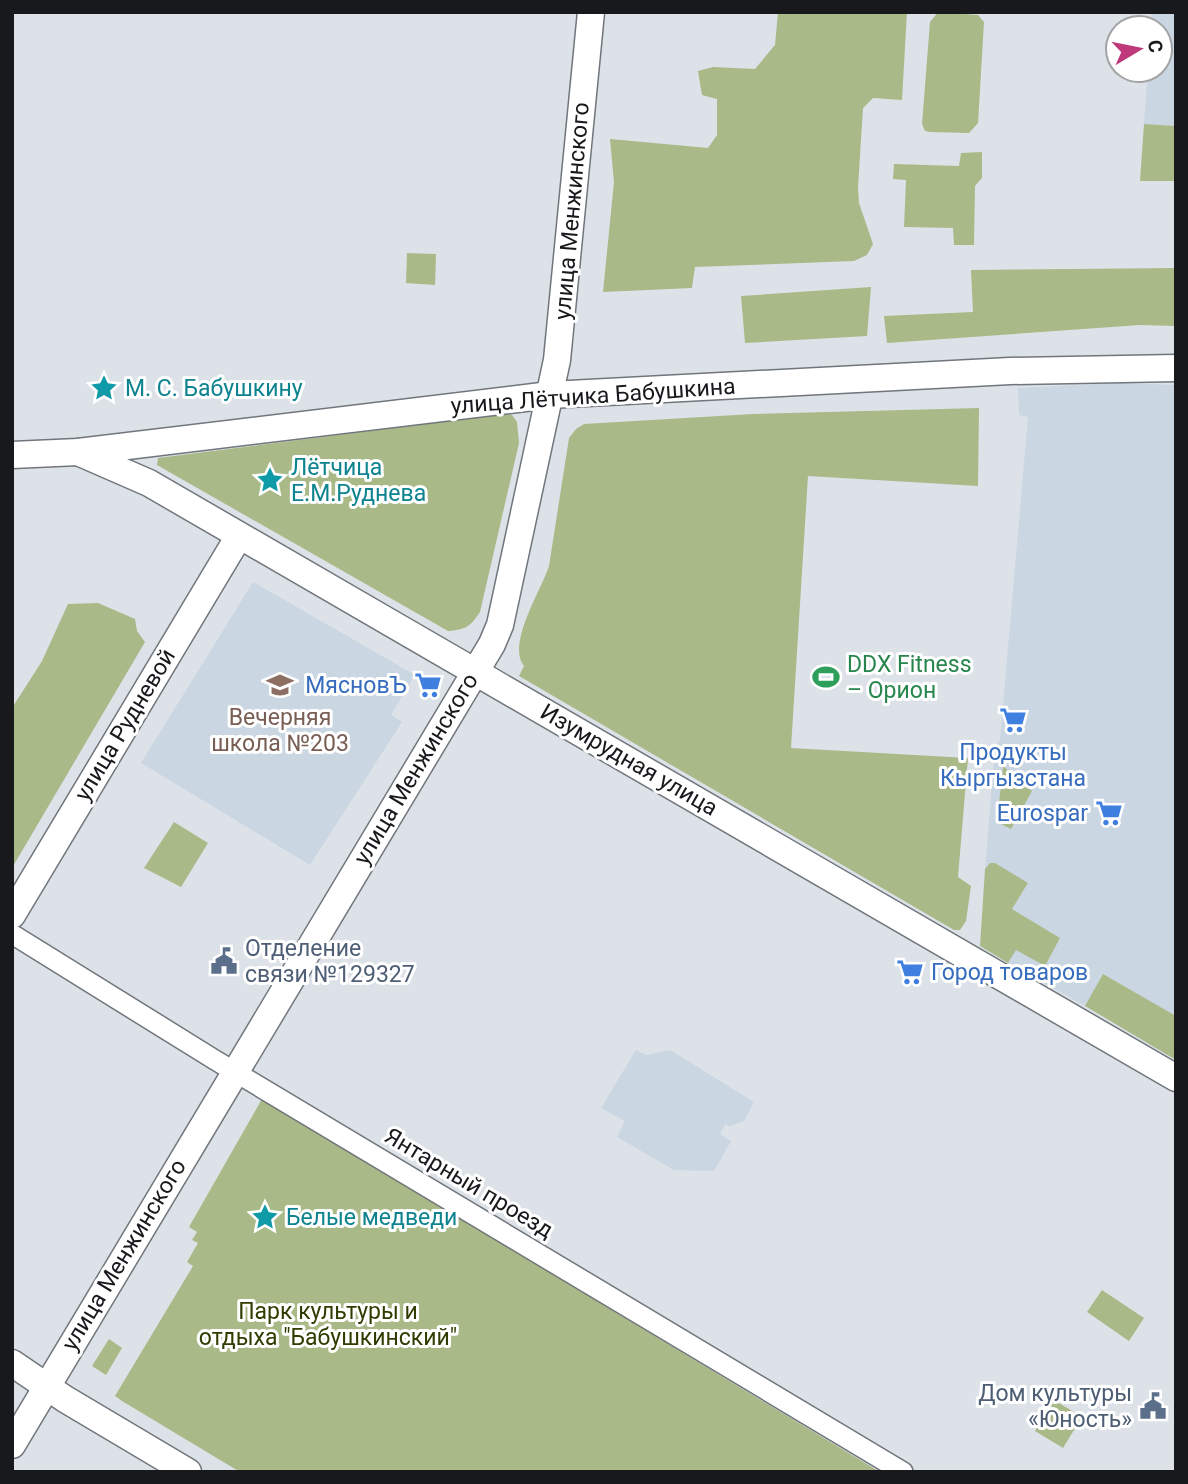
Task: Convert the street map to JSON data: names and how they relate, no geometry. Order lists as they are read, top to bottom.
{
  "streets": {
    "street": [
      "улица Менжинского",
      "улица Лётчика Бабушкина",
      "улица Рудневой",
      "Изумрудная улица",
      "Янтарный проезд"
    ]
  },
  "crossings": [
    ["улица Менжинского", "улица Лётчика Бабушкина"],
    ["улица Менжинского", "Изумрудная улица"],
    ["улица Менжинского", "Янтарный проезд"],
    ["улица Лётчика Бабушкина", "Изумрудная улица"],
    ["улица Рудневой", "Изумрудная улица"]
  ],
  "parks": ["Парк культуры и отдыха \"Бабушкинский\""],
  "places": {
    "place": ["М. С. Бабушкину", "Лётчица Е.М.Руднева", "Белые медведи"],
    "sports": ["DDX Fitness – Орион"],
    "school or university": ["Вечерняя школа №203"],
    "supermarket": [
      "МясновЪ",
      "Продукты Кыргызстана",
      "Eurospar",
      "Город товаров"
    ],
    "public building": ["Отделение связи №129327", "Дом культуры «Юность»"]
  },
  "north": "right"
}
